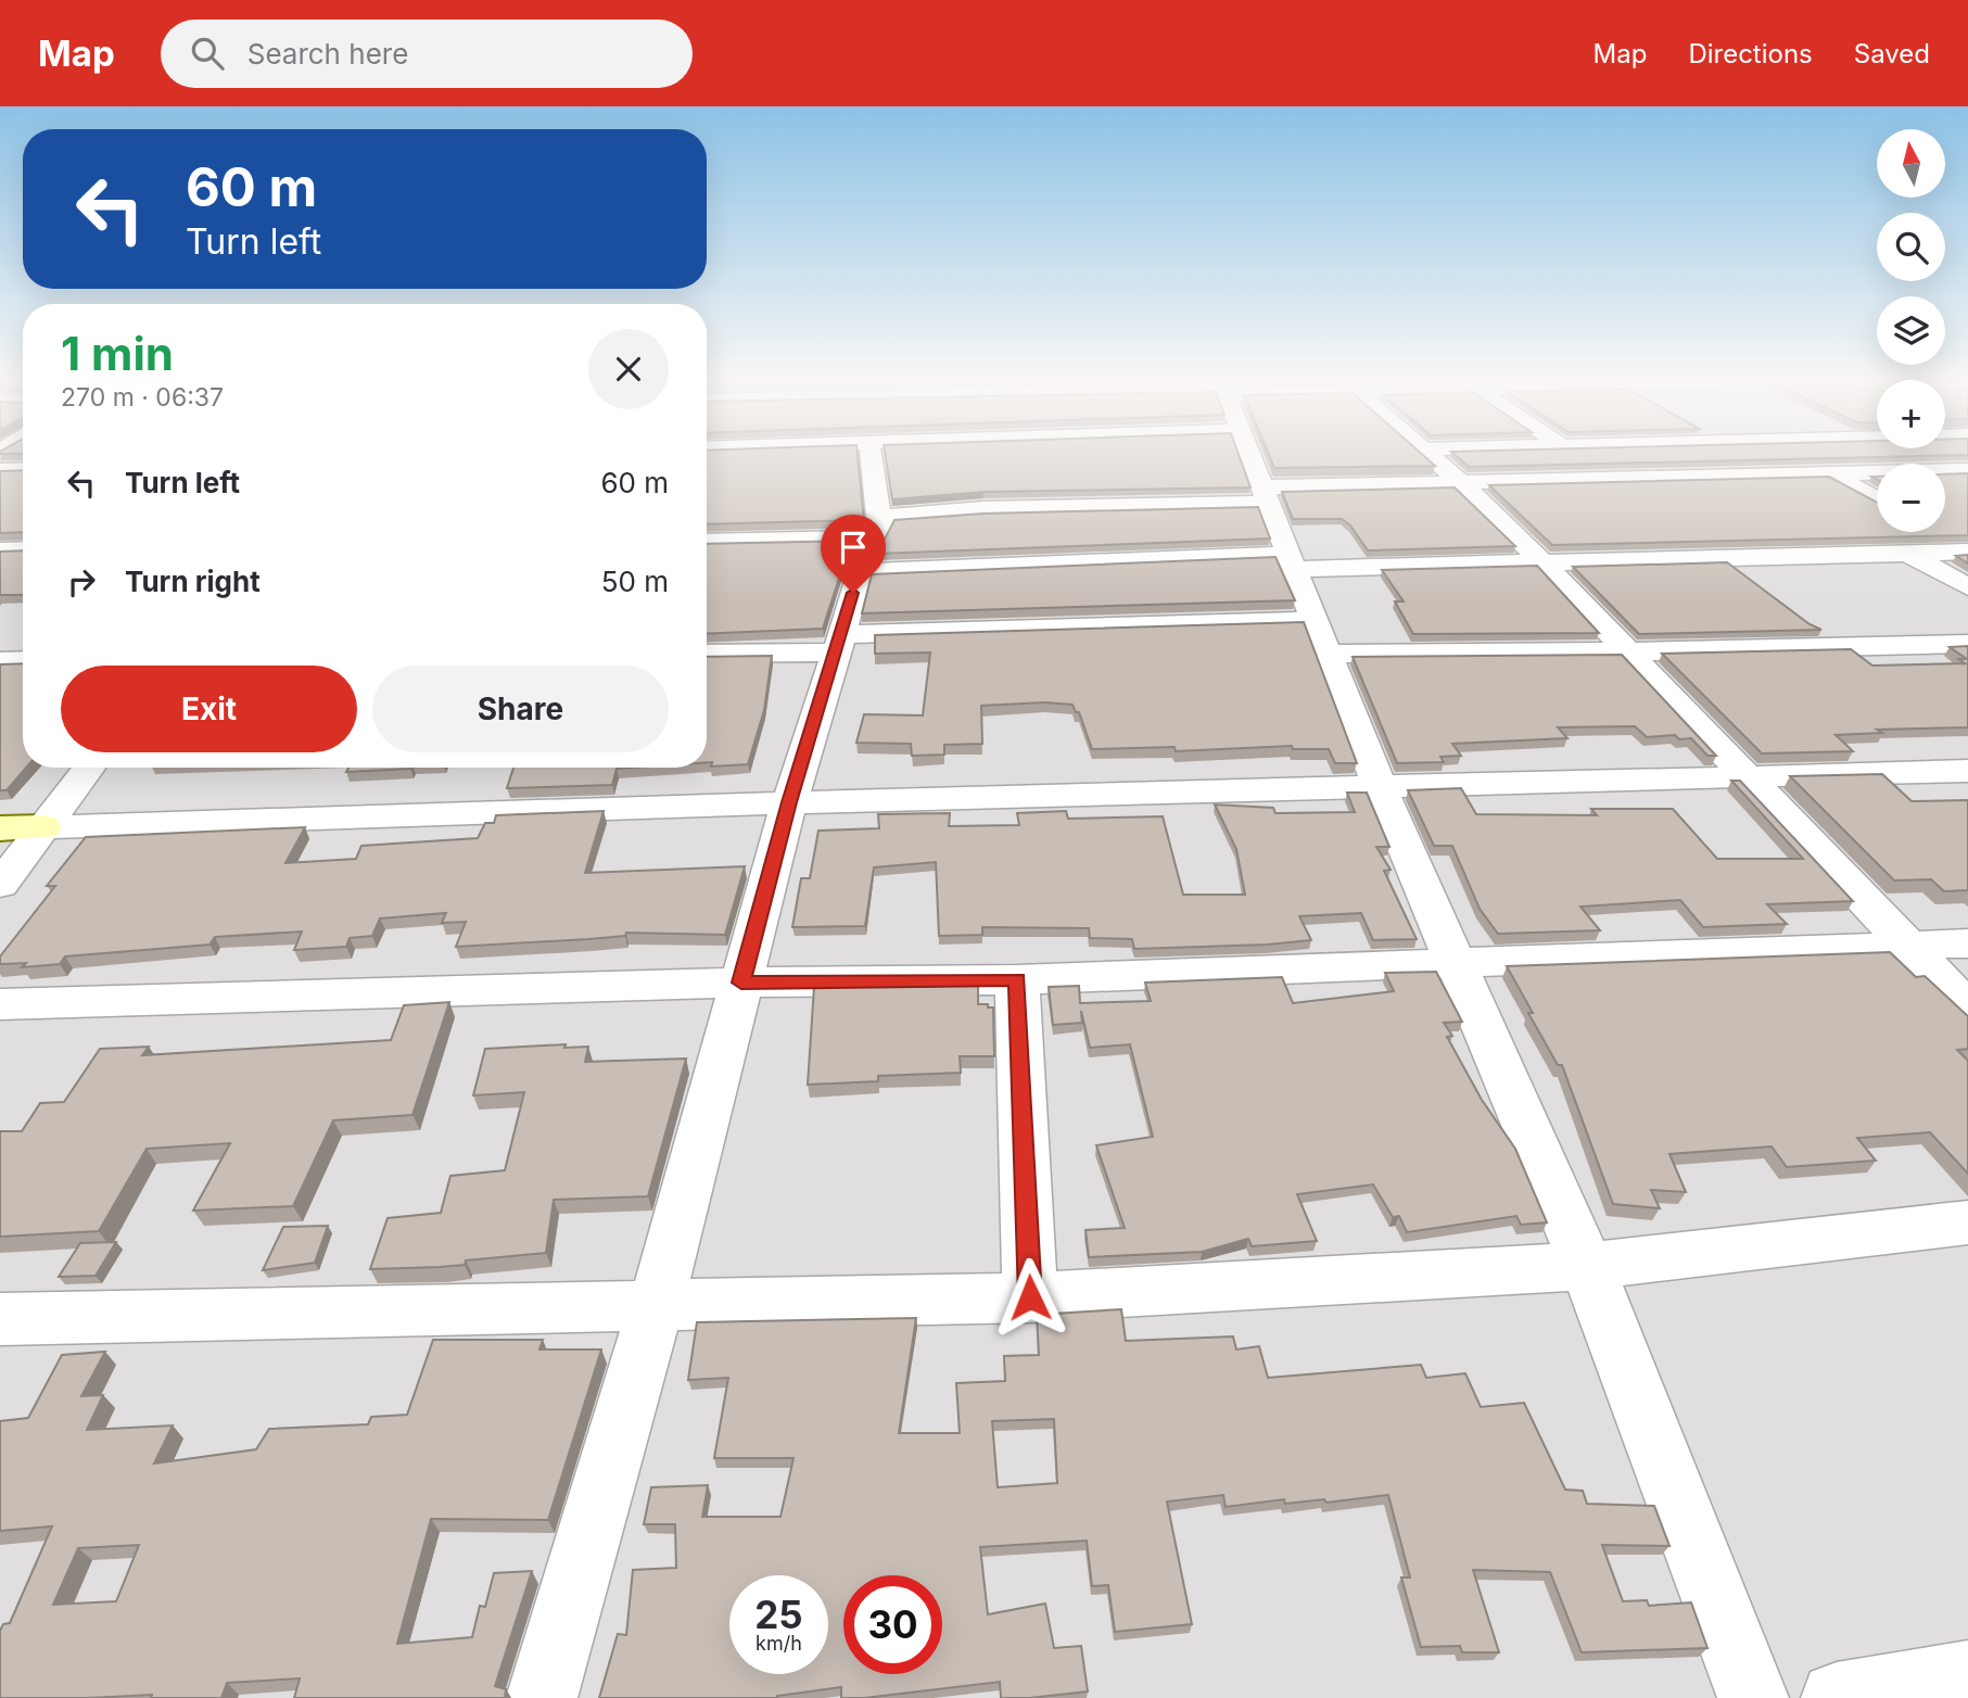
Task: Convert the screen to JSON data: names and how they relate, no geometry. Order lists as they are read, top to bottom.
{
  "north": "top",
  "page": {
    "header": "Map",
    "search": "Search here",
    "nav": ["Map", "Directions", "Saved"],
    "map_buttons": ["+", "−"],
    "turn": ["60 m", "Turn left"],
    "heading": ["1 min", "270 m · 06:37"],
    "list": [
      {
        "name": "Turn left",
        "value": "60 m"
      },
      {
        "name": "Turn right",
        "value": "50 m"
      }
    ],
    "buttons": ["Exit", "Share"],
    "speed": "25 km/h",
    "limit": "30"
  }
}
